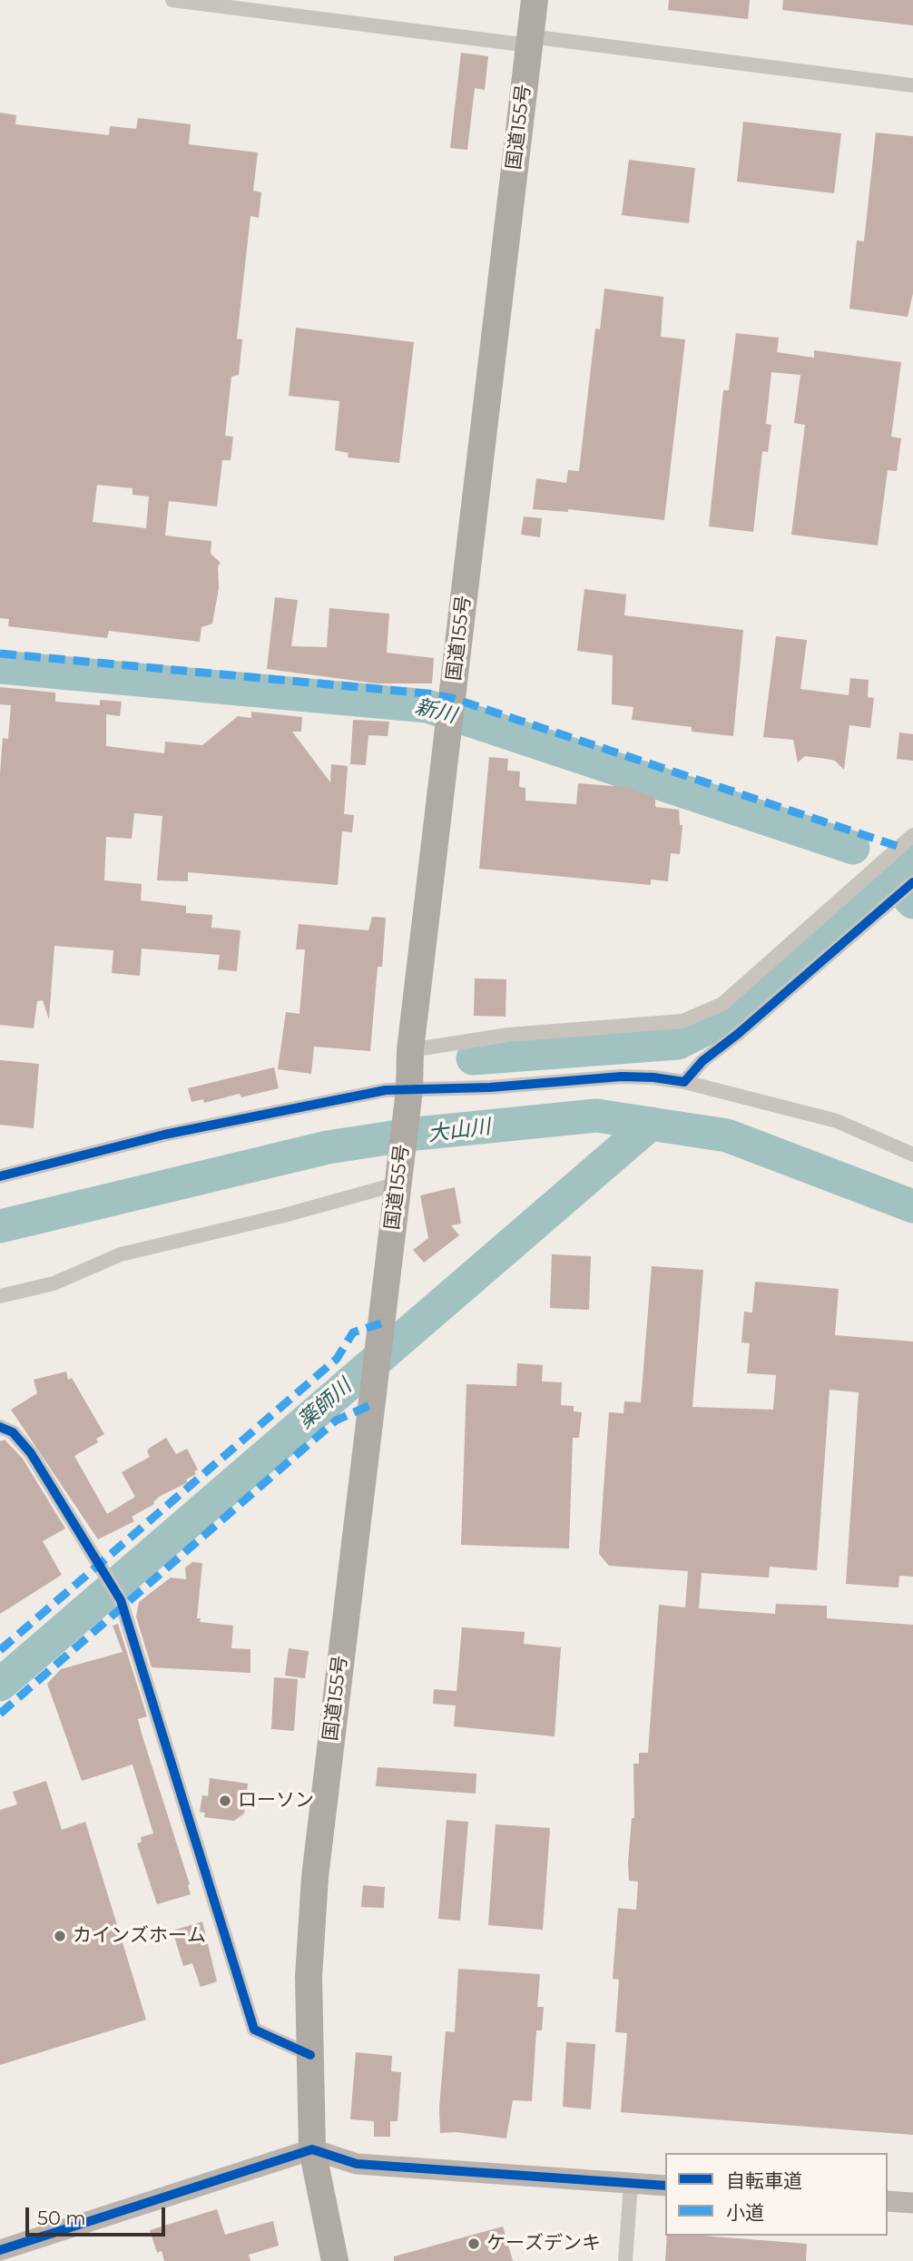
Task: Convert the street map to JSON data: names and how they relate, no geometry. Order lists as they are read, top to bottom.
{
  "streets": {
    "highway": ["国道155号"]
  },
  "water": ["新川", "大山川", "薬師川"],
  "places": ["ローソン", "カインズホーム", "ケーズデンキ"],
  "legend": ["自転車道", "小道"],
  "scale_bar": "50 m"
}
